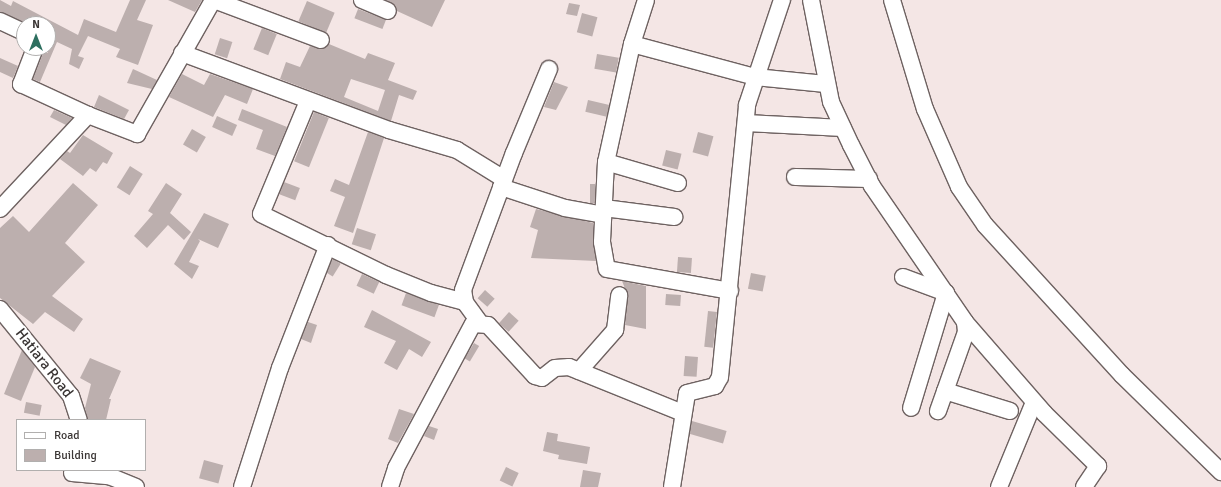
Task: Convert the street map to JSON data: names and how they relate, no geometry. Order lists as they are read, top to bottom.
{
  "streets": {
    "street": ["Hatiara Road"]
  },
  "legend": ["Road", "Building"],
  "north": "top"
}
